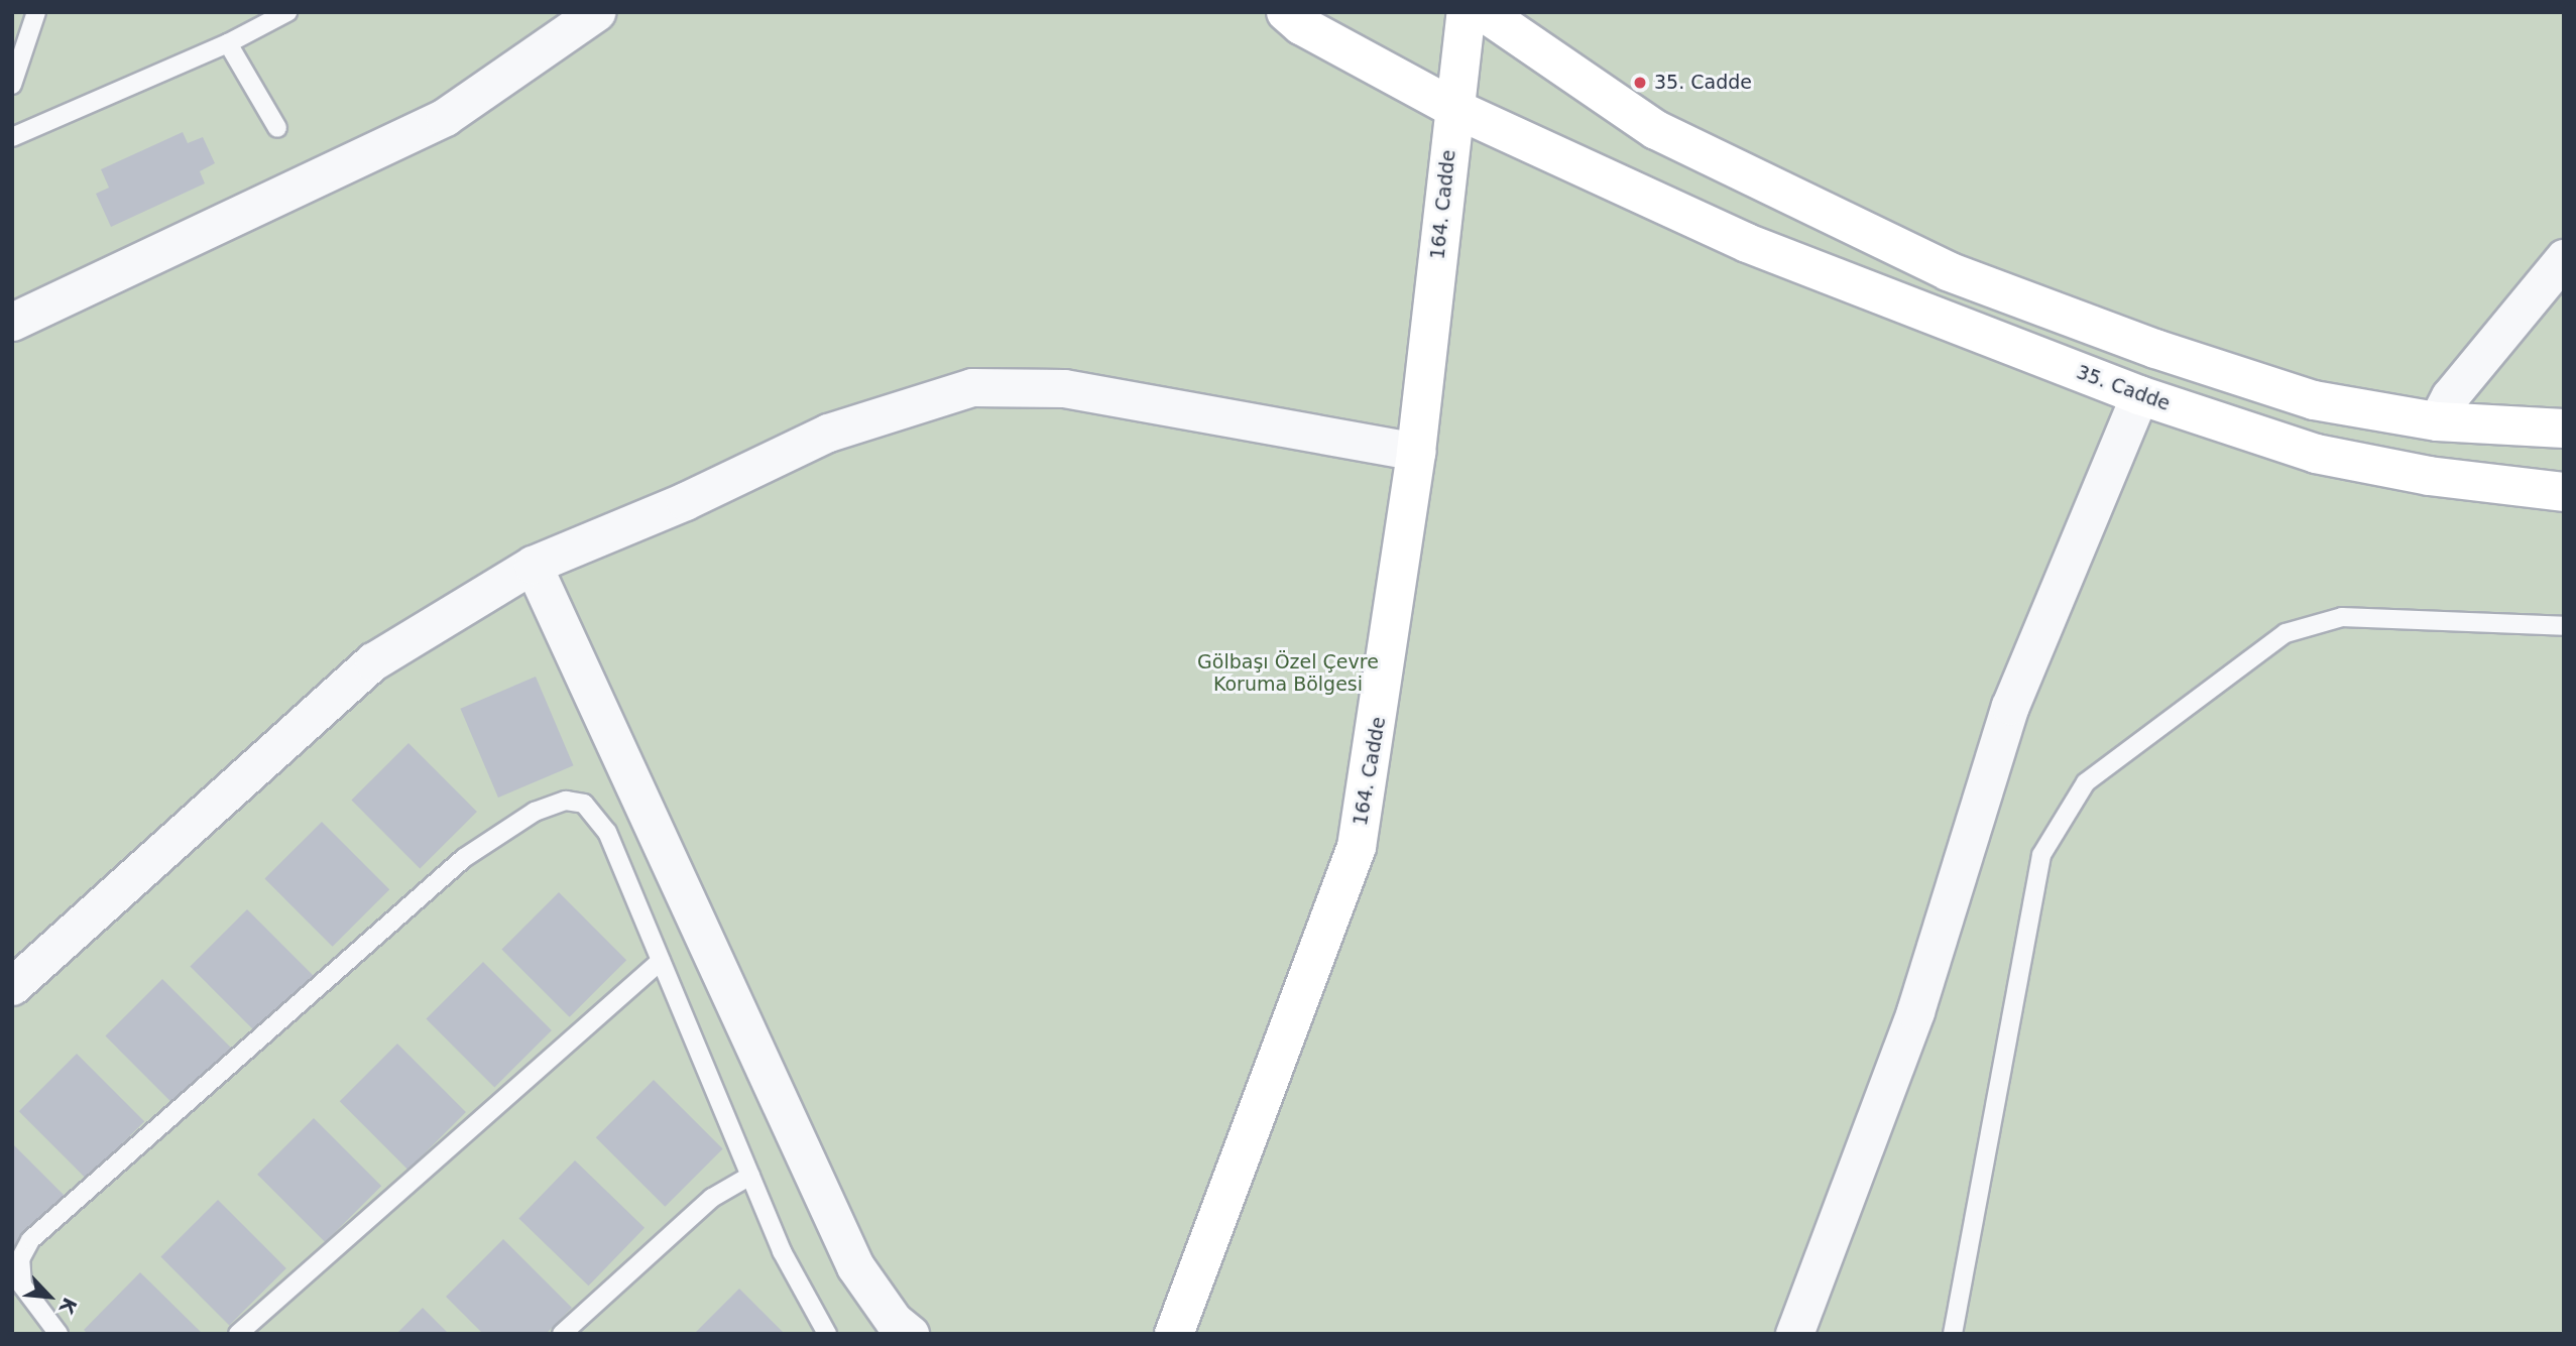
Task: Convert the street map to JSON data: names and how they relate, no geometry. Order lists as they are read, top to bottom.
{
  "streets": {
    "street": ["164. Cadde", "35. Cadde"]
  },
  "crossings": [
    ["164. Cadde", "35. Cadde"]
  ],
  "parks": ["Gölbaşı Özel Çevre Koruma Bölgesi"],
  "places": ["35. Cadde"],
  "north": "bottom right"
}
